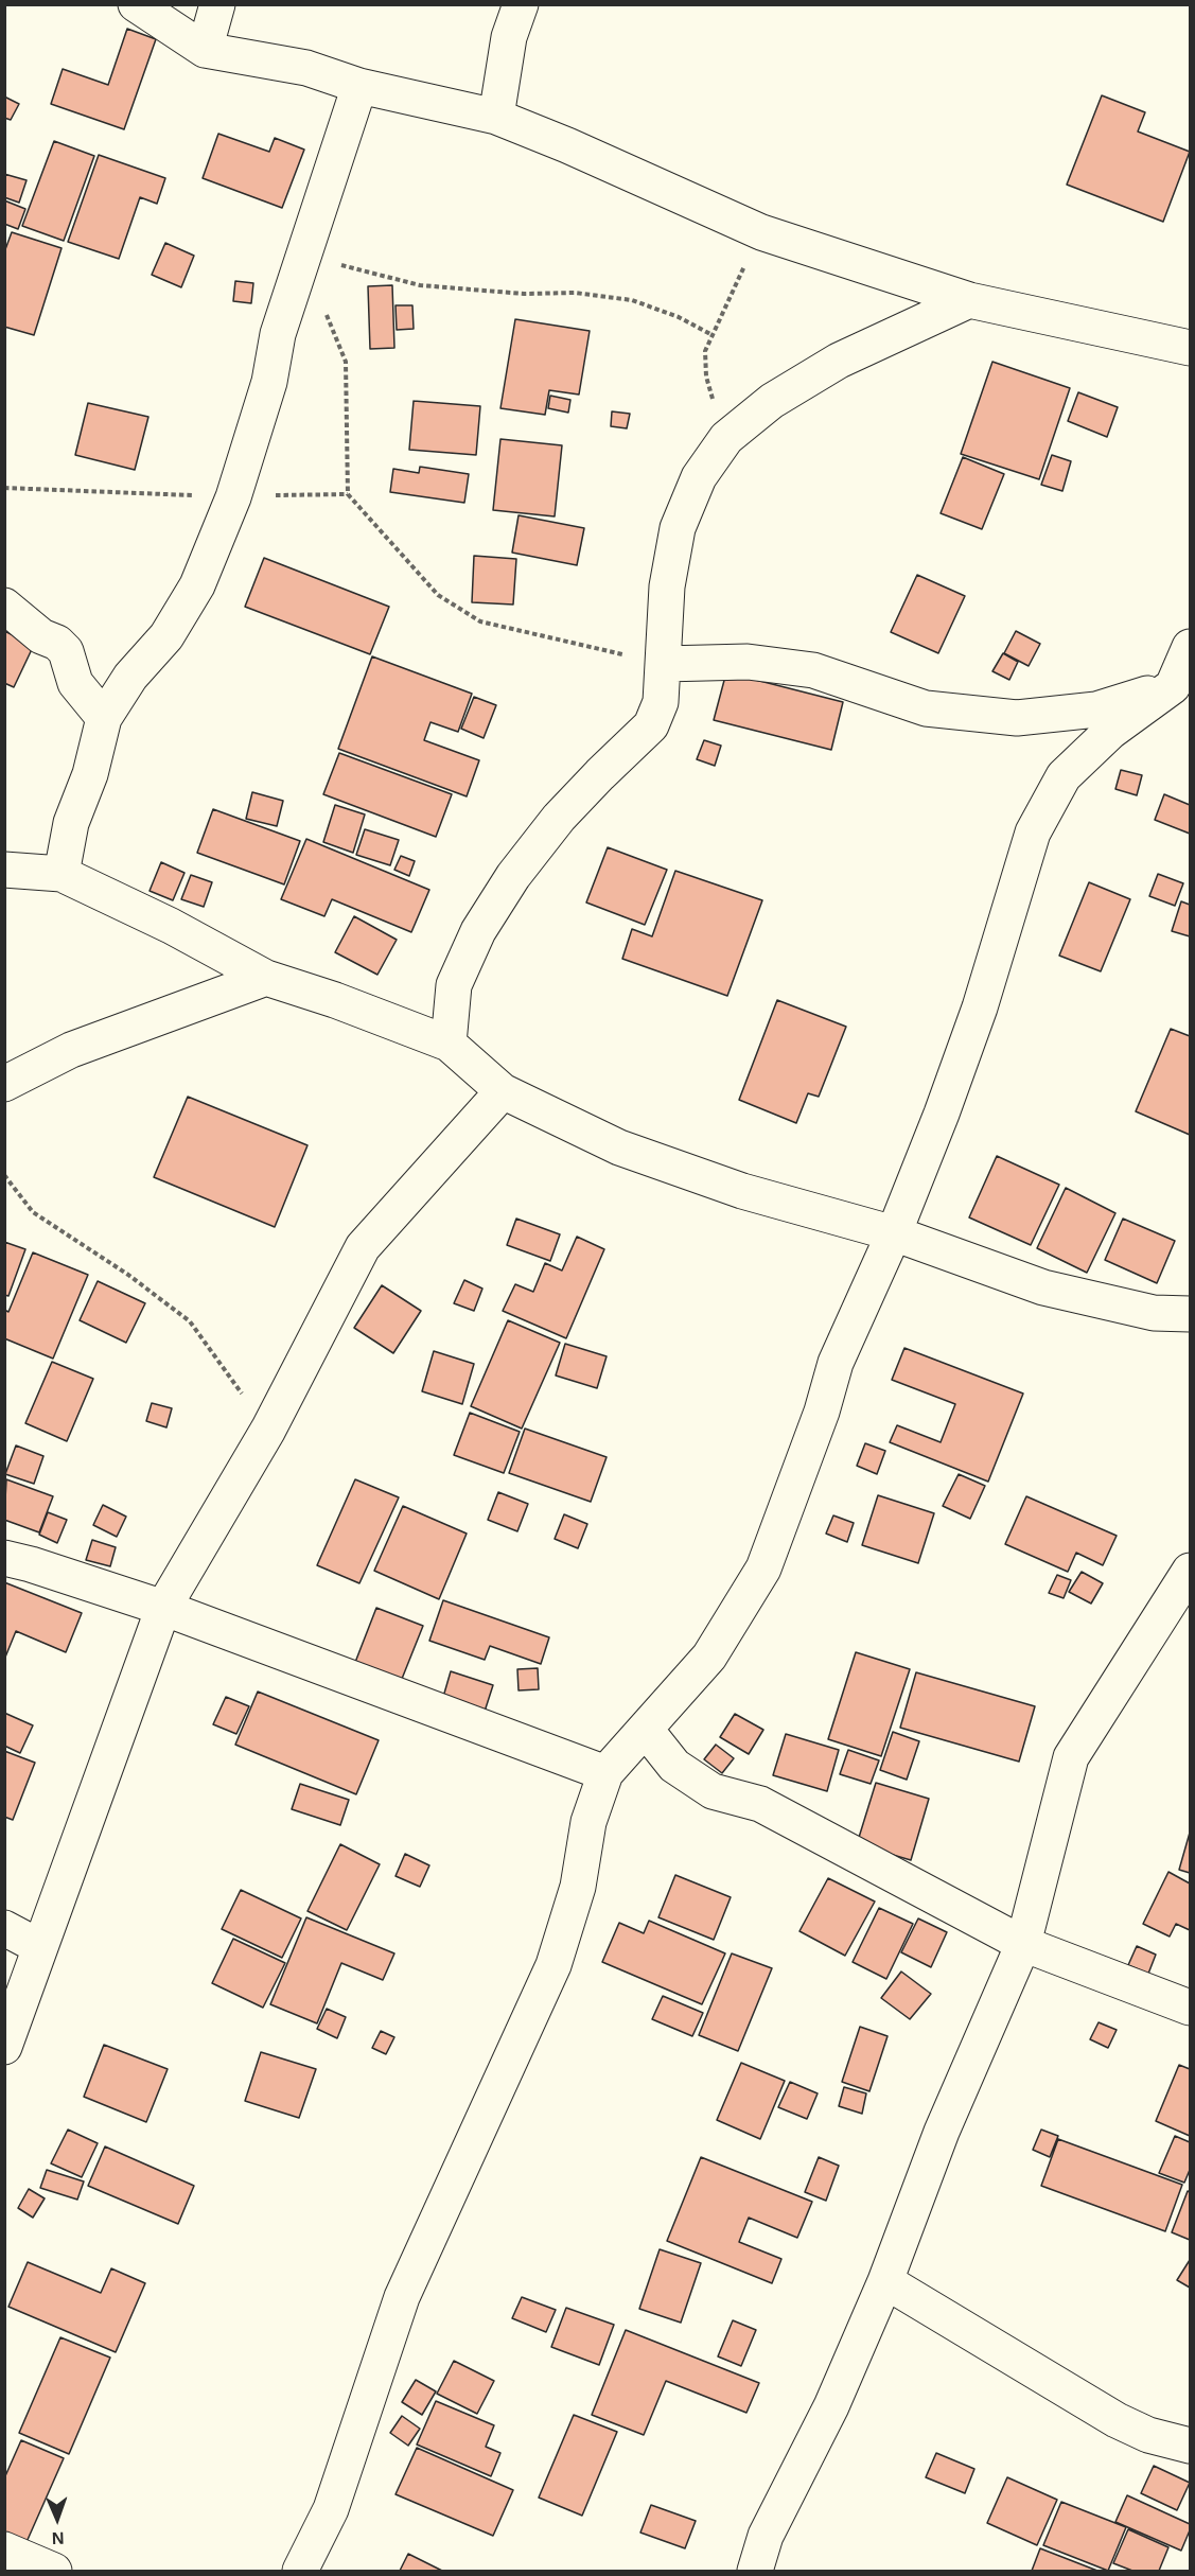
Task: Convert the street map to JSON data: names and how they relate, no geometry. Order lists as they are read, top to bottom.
{
  "north": "bottom"
}
